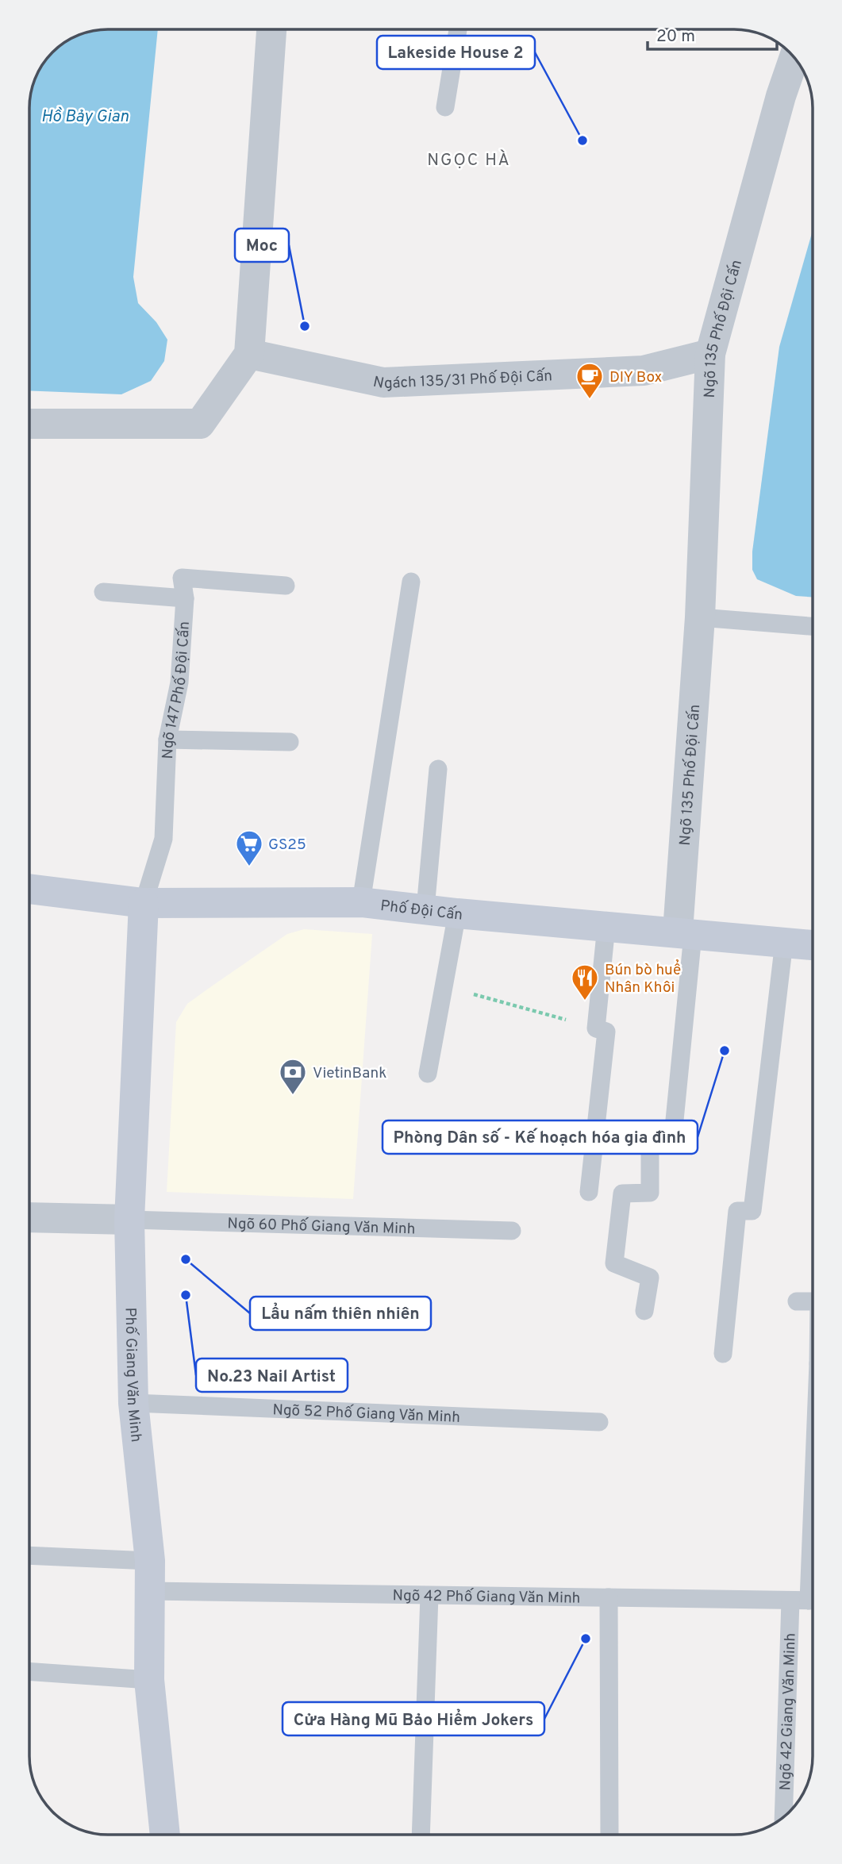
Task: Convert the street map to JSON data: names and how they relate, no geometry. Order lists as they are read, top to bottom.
{
  "streets": {
    "street": [
      "Ngõ 135 Phố Đội Cấn",
      "Ngách 135/31 Phố Đội Cấn",
      "Phố Đội Cấn",
      "Phố Giang Văn Minh"
    ],
    "lane": [
      "Ngõ 147 Phố Đội Cấn",
      "Ngõ 60 Phố Giang Văn Minh",
      "Ngõ 52 Phố Giang Văn Minh",
      "Ngõ 42 Phố Giang Văn Minh",
      "Ngõ 42 Giang Văn Minh"
    ]
  },
  "crossings": [
    ["Ngõ 135 Phố Đội Cấn", "Ngách 135/31 Phố Đội Cấn"],
    ["Ngõ 135 Phố Đội Cấn", "Phố Đội Cấn"],
    ["Ngõ 147 Phố Đội Cấn", "Phố Đội Cấn"],
    ["Ngõ 147 Phố Đội Cấn", "Phố Giang Văn Minh"],
    ["Phố Đội Cấn", "Phố Giang Văn Minh"],
    ["Ngõ 60 Phố Giang Văn Minh", "Phố Giang Văn Minh"],
    ["Phố Giang Văn Minh", "Ngõ 52 Phố Giang Văn Minh"],
    ["Phố Giang Văn Minh", "Ngõ 42 Phố Giang Văn Minh"],
    ["Ngõ 42 Phố Giang Văn Minh", "Ngõ 42 Giang Văn Minh"]
  ],
  "districts": ["NGỌC HÀ"],
  "water": ["Hồ Bảy Gian"],
  "places": {
    "other": [
      "Lakeside House 2",
      "Moc",
      "Phòng Dân số - Kế hoạch hóa gia đình",
      "Lẩu nấm thiên nhiên",
      "No.23 Nail Artist",
      "Cửa Hàng Mũ Bảo Hiểm Jokers"
    ],
    "cafe": ["DIY Box"],
    "supermarket": ["GS25"],
    "restaurant": ["Bún bò huể Nhân Khôi"],
    "bank": ["VietinBank"]
  },
  "scale_bar": "20 m"
}
